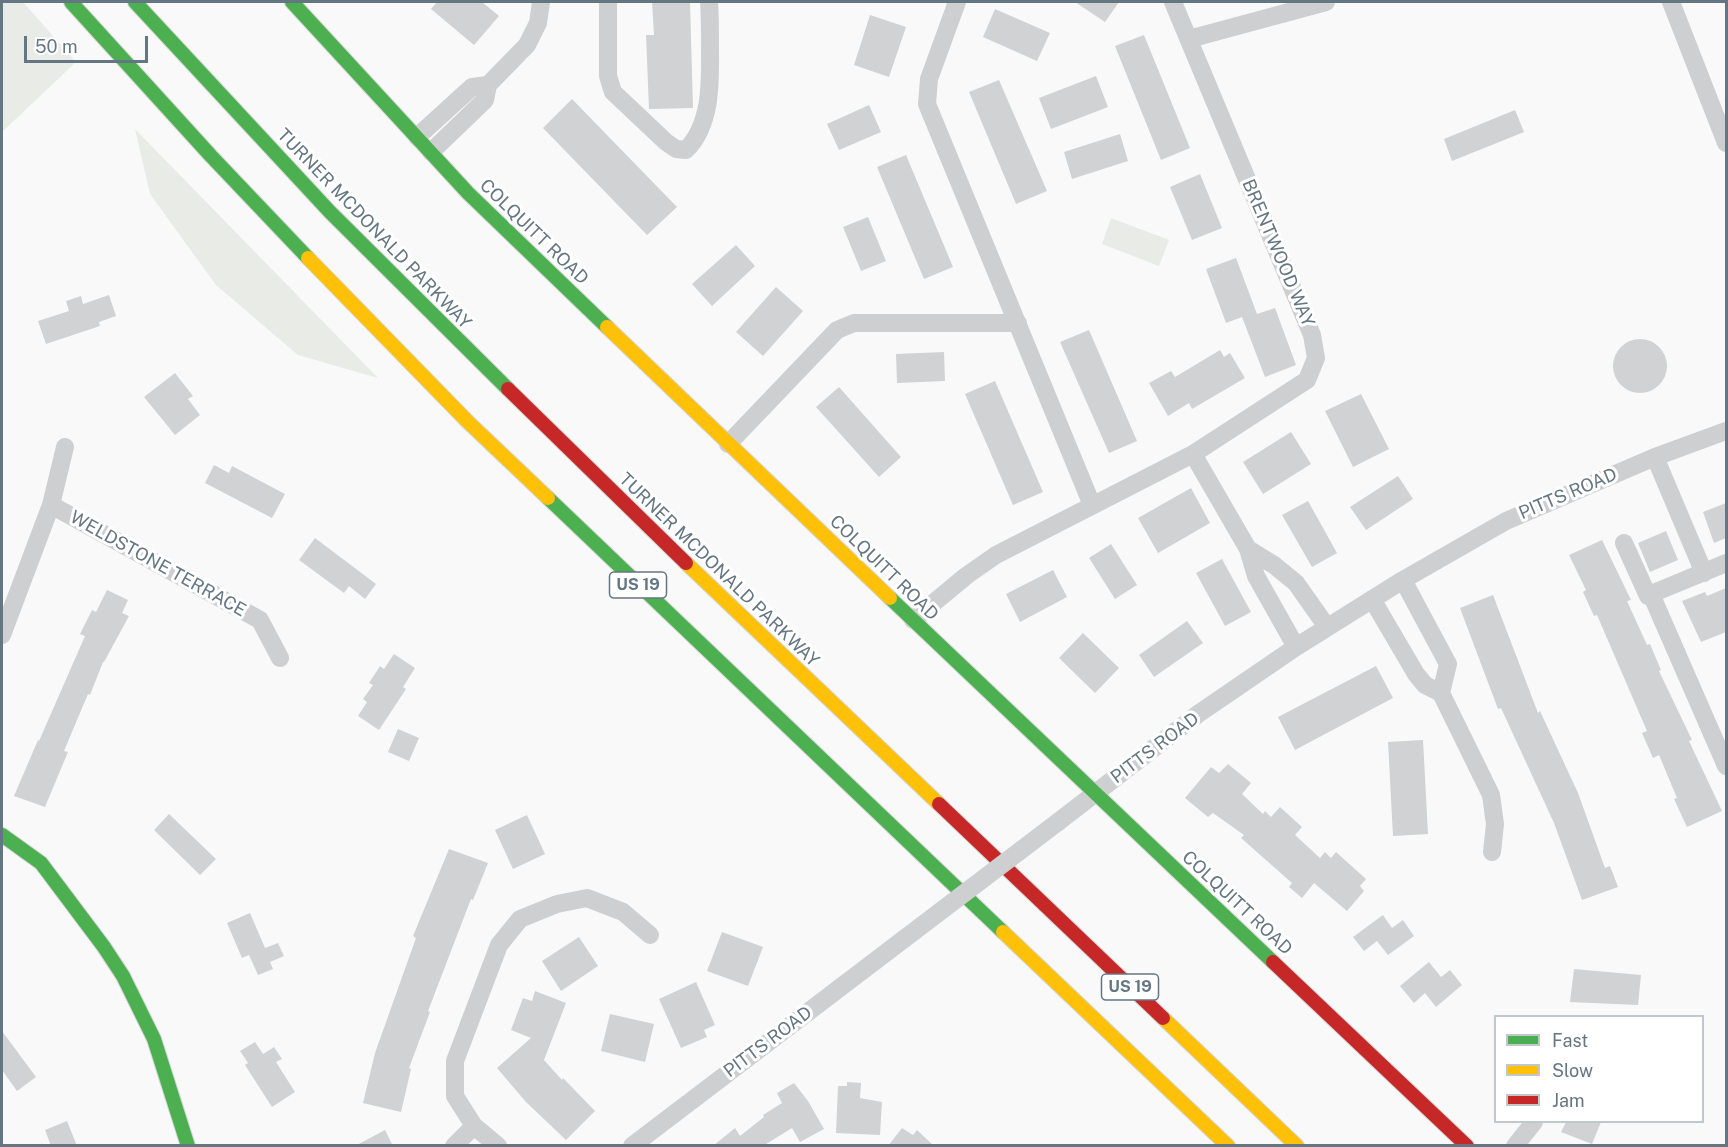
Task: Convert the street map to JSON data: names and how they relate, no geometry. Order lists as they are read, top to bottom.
{
  "streets": {
    "main road": ["TURNER MCDONALD PARKWAY", "COLQUITT ROAD", "US 19"],
    "street": ["BRENTWOOD WAY", "PITTS ROAD", "WELDSTONE TERRACE"]
  },
  "crossings": [
    ["COLQUITT ROAD", "BRENTWOOD WAY"],
    ["COLQUITT ROAD", "PITTS ROAD"]
  ],
  "legend": ["Fast", "Slow", "Jam"],
  "scale_bar": "50 m"
}
